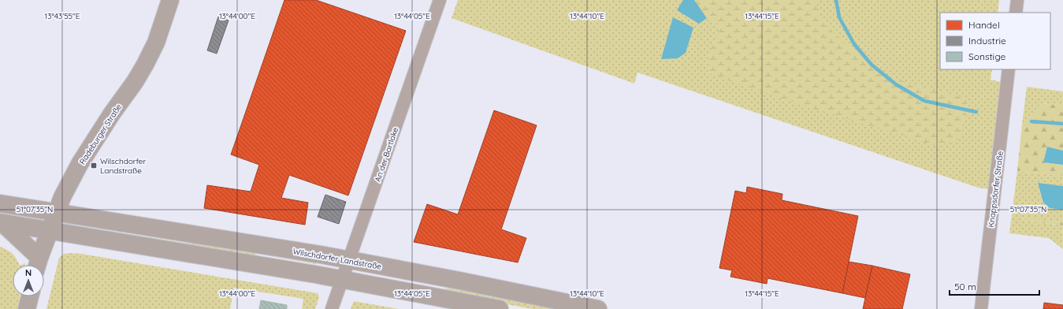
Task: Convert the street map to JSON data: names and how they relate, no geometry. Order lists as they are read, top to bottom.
{
  "streets": {
    "main road": ["Radeburger Straße", "Wilschdorfer Landstraße"],
    "street": ["An der Bartlake", "Knappsdorfer Straße"]
  },
  "crossings": [
    ["Radeburger Straße", "Wilschdorfer Landstraße"],
    ["An der Bartlake", "Wilschdorfer Landstraße"]
  ],
  "places": {
    "transit": ["Wilschdorfer Landstraße"]
  },
  "legend": ["Handel", "Industrie", "Sonstige"],
  "scale_bar": "50 m",
  "north": "top",
  "coordinates": [
    "13°43'55\"E",
    "13°44'00\"E",
    "13°44'05\"E",
    "13°44'10\"E",
    "13°44'15\"E",
    "51°07'35\"N"
  ]
}
